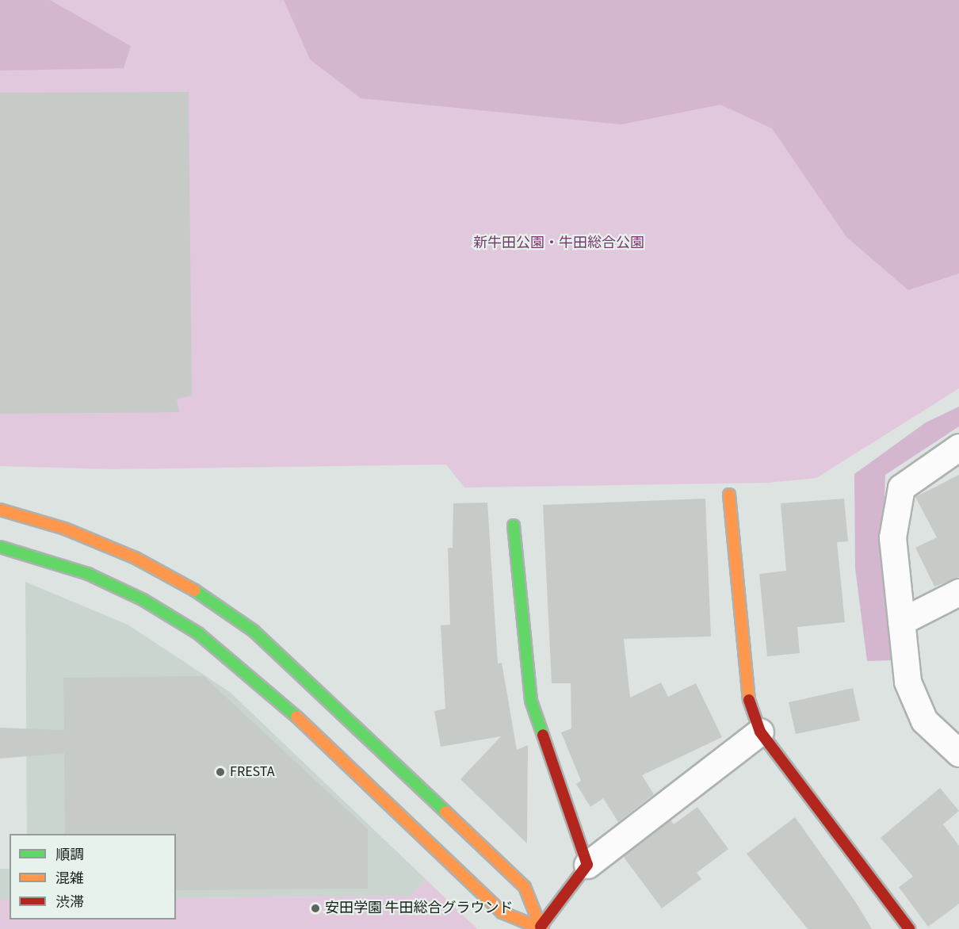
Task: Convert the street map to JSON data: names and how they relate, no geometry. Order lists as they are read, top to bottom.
{
  "parks": ["新牛田公園・牛田総合公園"],
  "places": ["FRESTA", "安田学園 牛田総合グラウンド"],
  "legend": ["順調", "混雑", "渋滞"]
}
